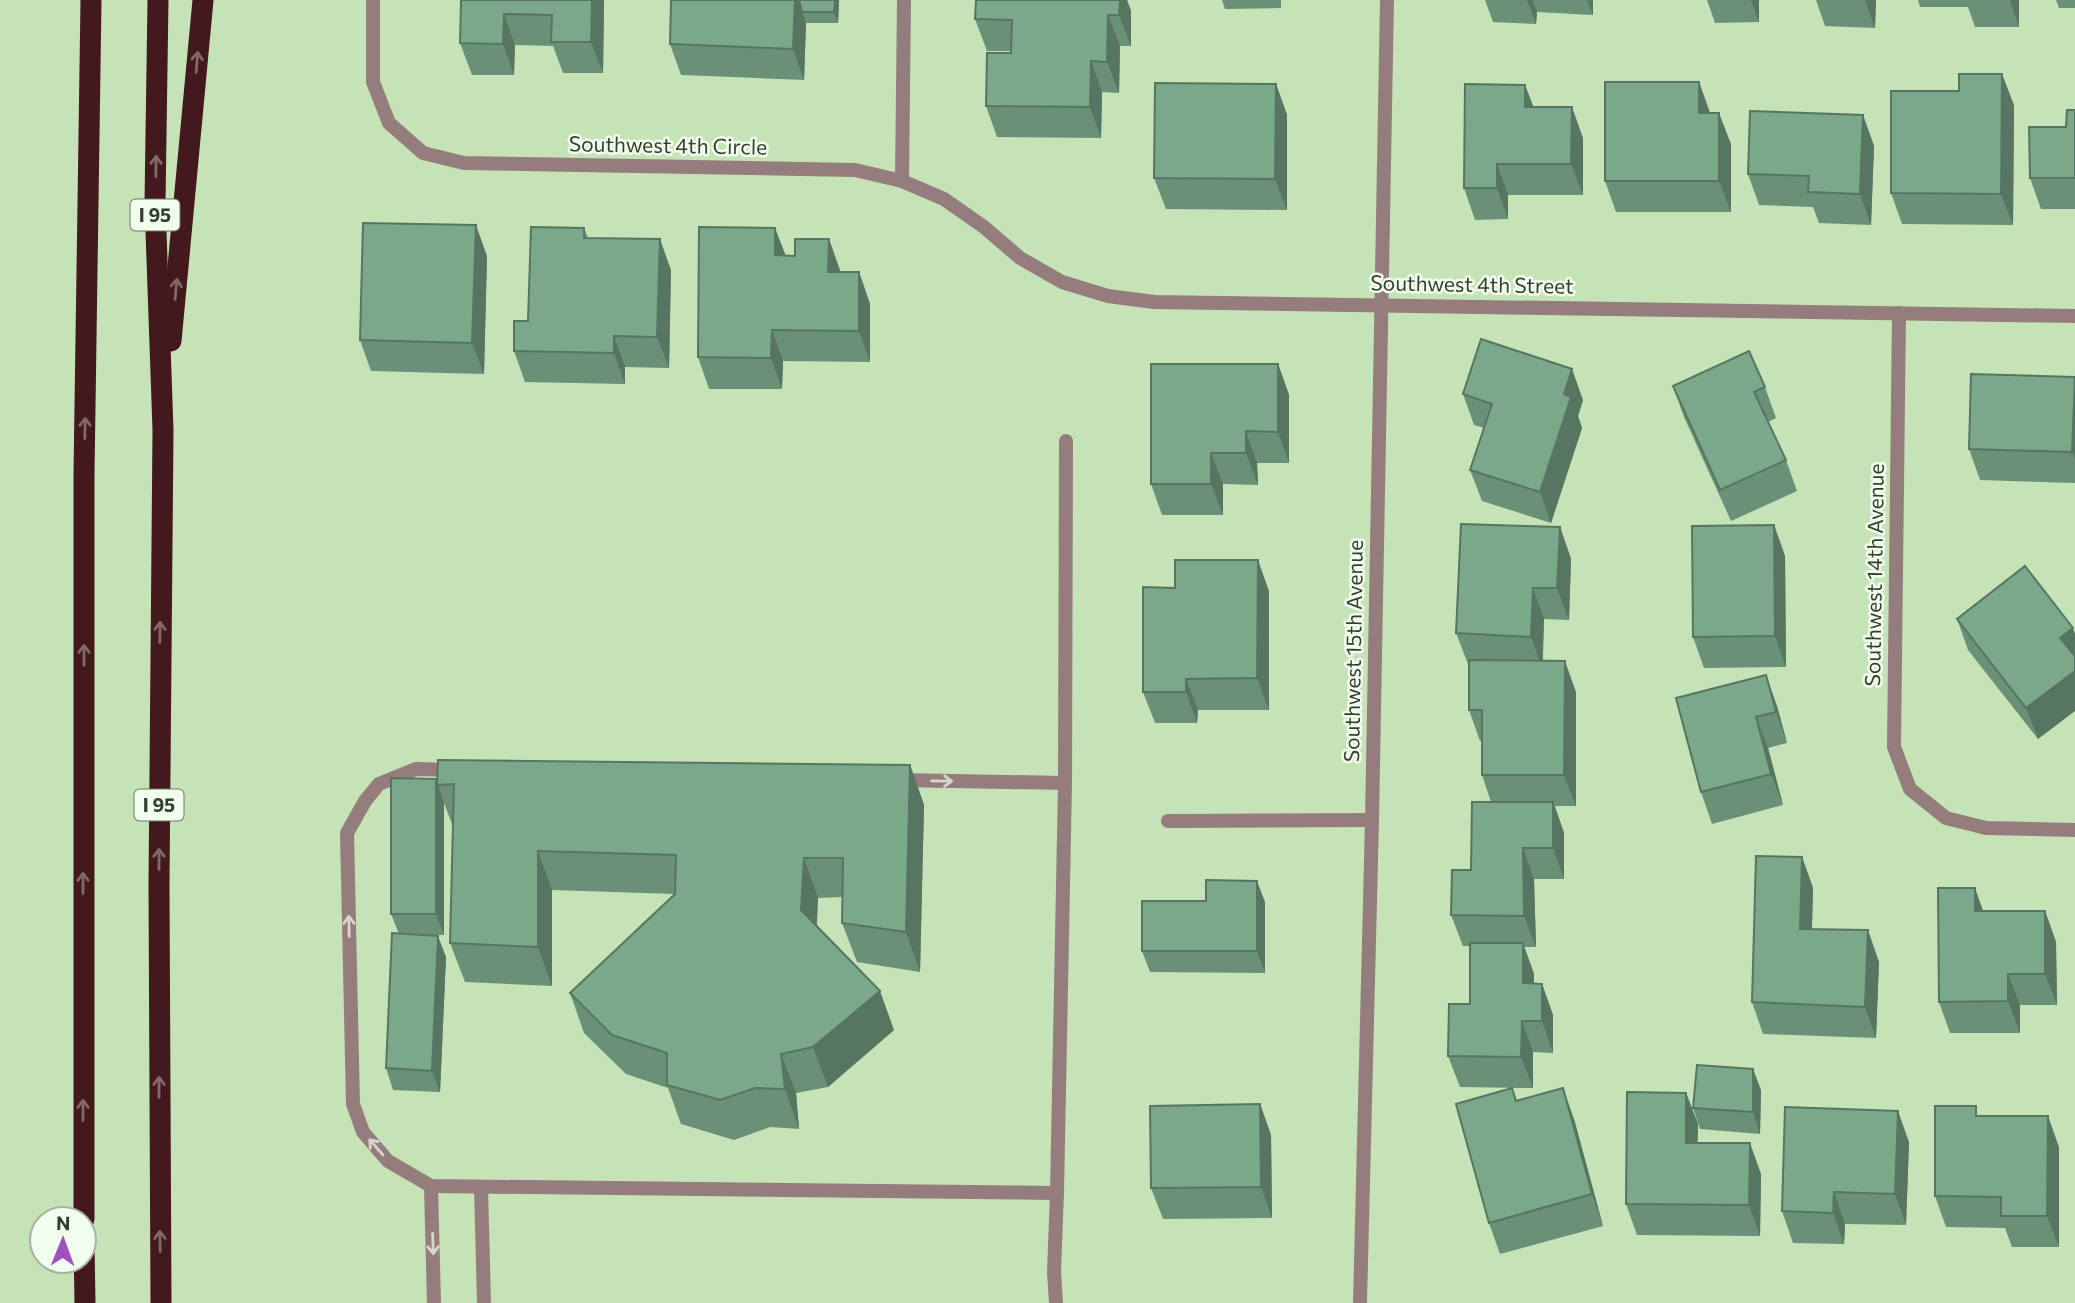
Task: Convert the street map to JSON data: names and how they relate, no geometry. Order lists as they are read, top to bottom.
{
  "streets": {
    "highway": ["I 95"],
    "street": [
      "Southwest 4th Circle",
      "Southwest 4th Street",
      "Southwest 14th Avenue",
      "Southwest 15th Avenue"
    ]
  },
  "crossings": [
    ["Southwest 4th Circle", "Southwest 4th Street"],
    ["Southwest 4th Street", "Southwest 14th Avenue"],
    ["Southwest 4th Street", "Southwest 15th Avenue"]
  ],
  "north": "top"
}
